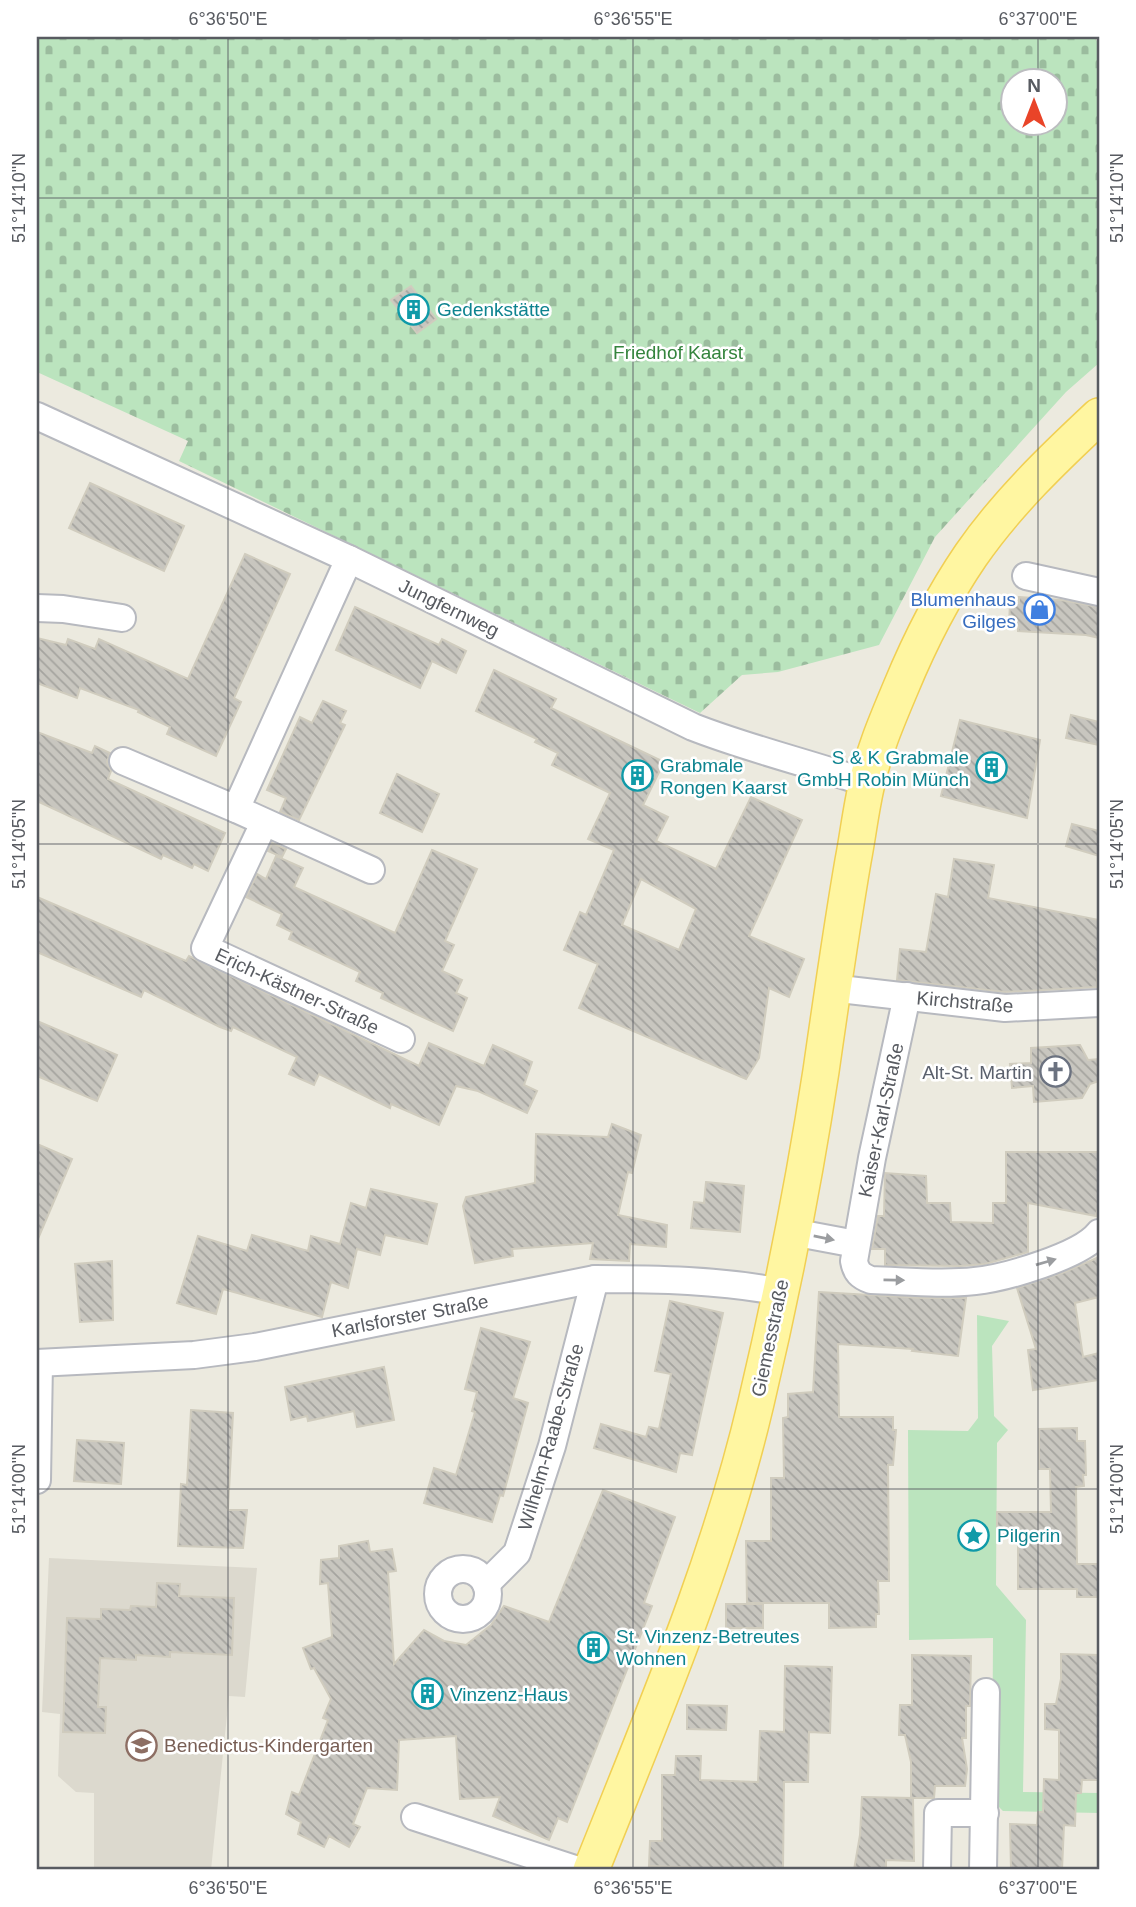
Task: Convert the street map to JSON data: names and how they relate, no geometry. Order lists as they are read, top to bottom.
{
  "streets": {
    "main road": ["Giemesstraße"],
    "street": [
      "Jungfernweg",
      "Erich-Kästner-Straße",
      "Kirchstraße",
      "Kaiser-Karl-Straße",
      "Karlsforster Straße",
      "Wilhelm-Raabe-Straße"
    ]
  },
  "crossings": [
    ["Jungfernweg", "Giemesstraße"],
    ["Kirchstraße", "Kaiser-Karl-Straße"],
    ["Kirchstraße", "Giemesstraße"],
    ["Karlsforster Straße", "Giemesstraße"],
    ["Karlsforster Straße", "Wilhelm-Raabe-Straße"]
  ],
  "one_way": ["Kaiser-Karl-Straße"],
  "parks": ["Friedhof Kaarst"],
  "places": {
    "building": [
      "Gedenkstätte",
      "S & K Grabmale GmbH Robin Münch",
      "Grabmale Rongen Kaarst",
      "St. Vinzenz-Betreutes Wohnen",
      "Vinzenz-Haus"
    ],
    "shop": ["Blumenhaus Gilges"],
    "church": ["Alt-St. Martin"],
    "place": ["Pilgerin"],
    "school or university": ["Benedictus-Kindergarten"]
  },
  "north": "top",
  "coordinates": [
    "6°36'50\"E",
    "6°36'55\"E",
    "6°37'00\"E",
    "51°14'10\"N",
    "51°14'05\"N",
    "51°14'00\"N"
  ]
}
